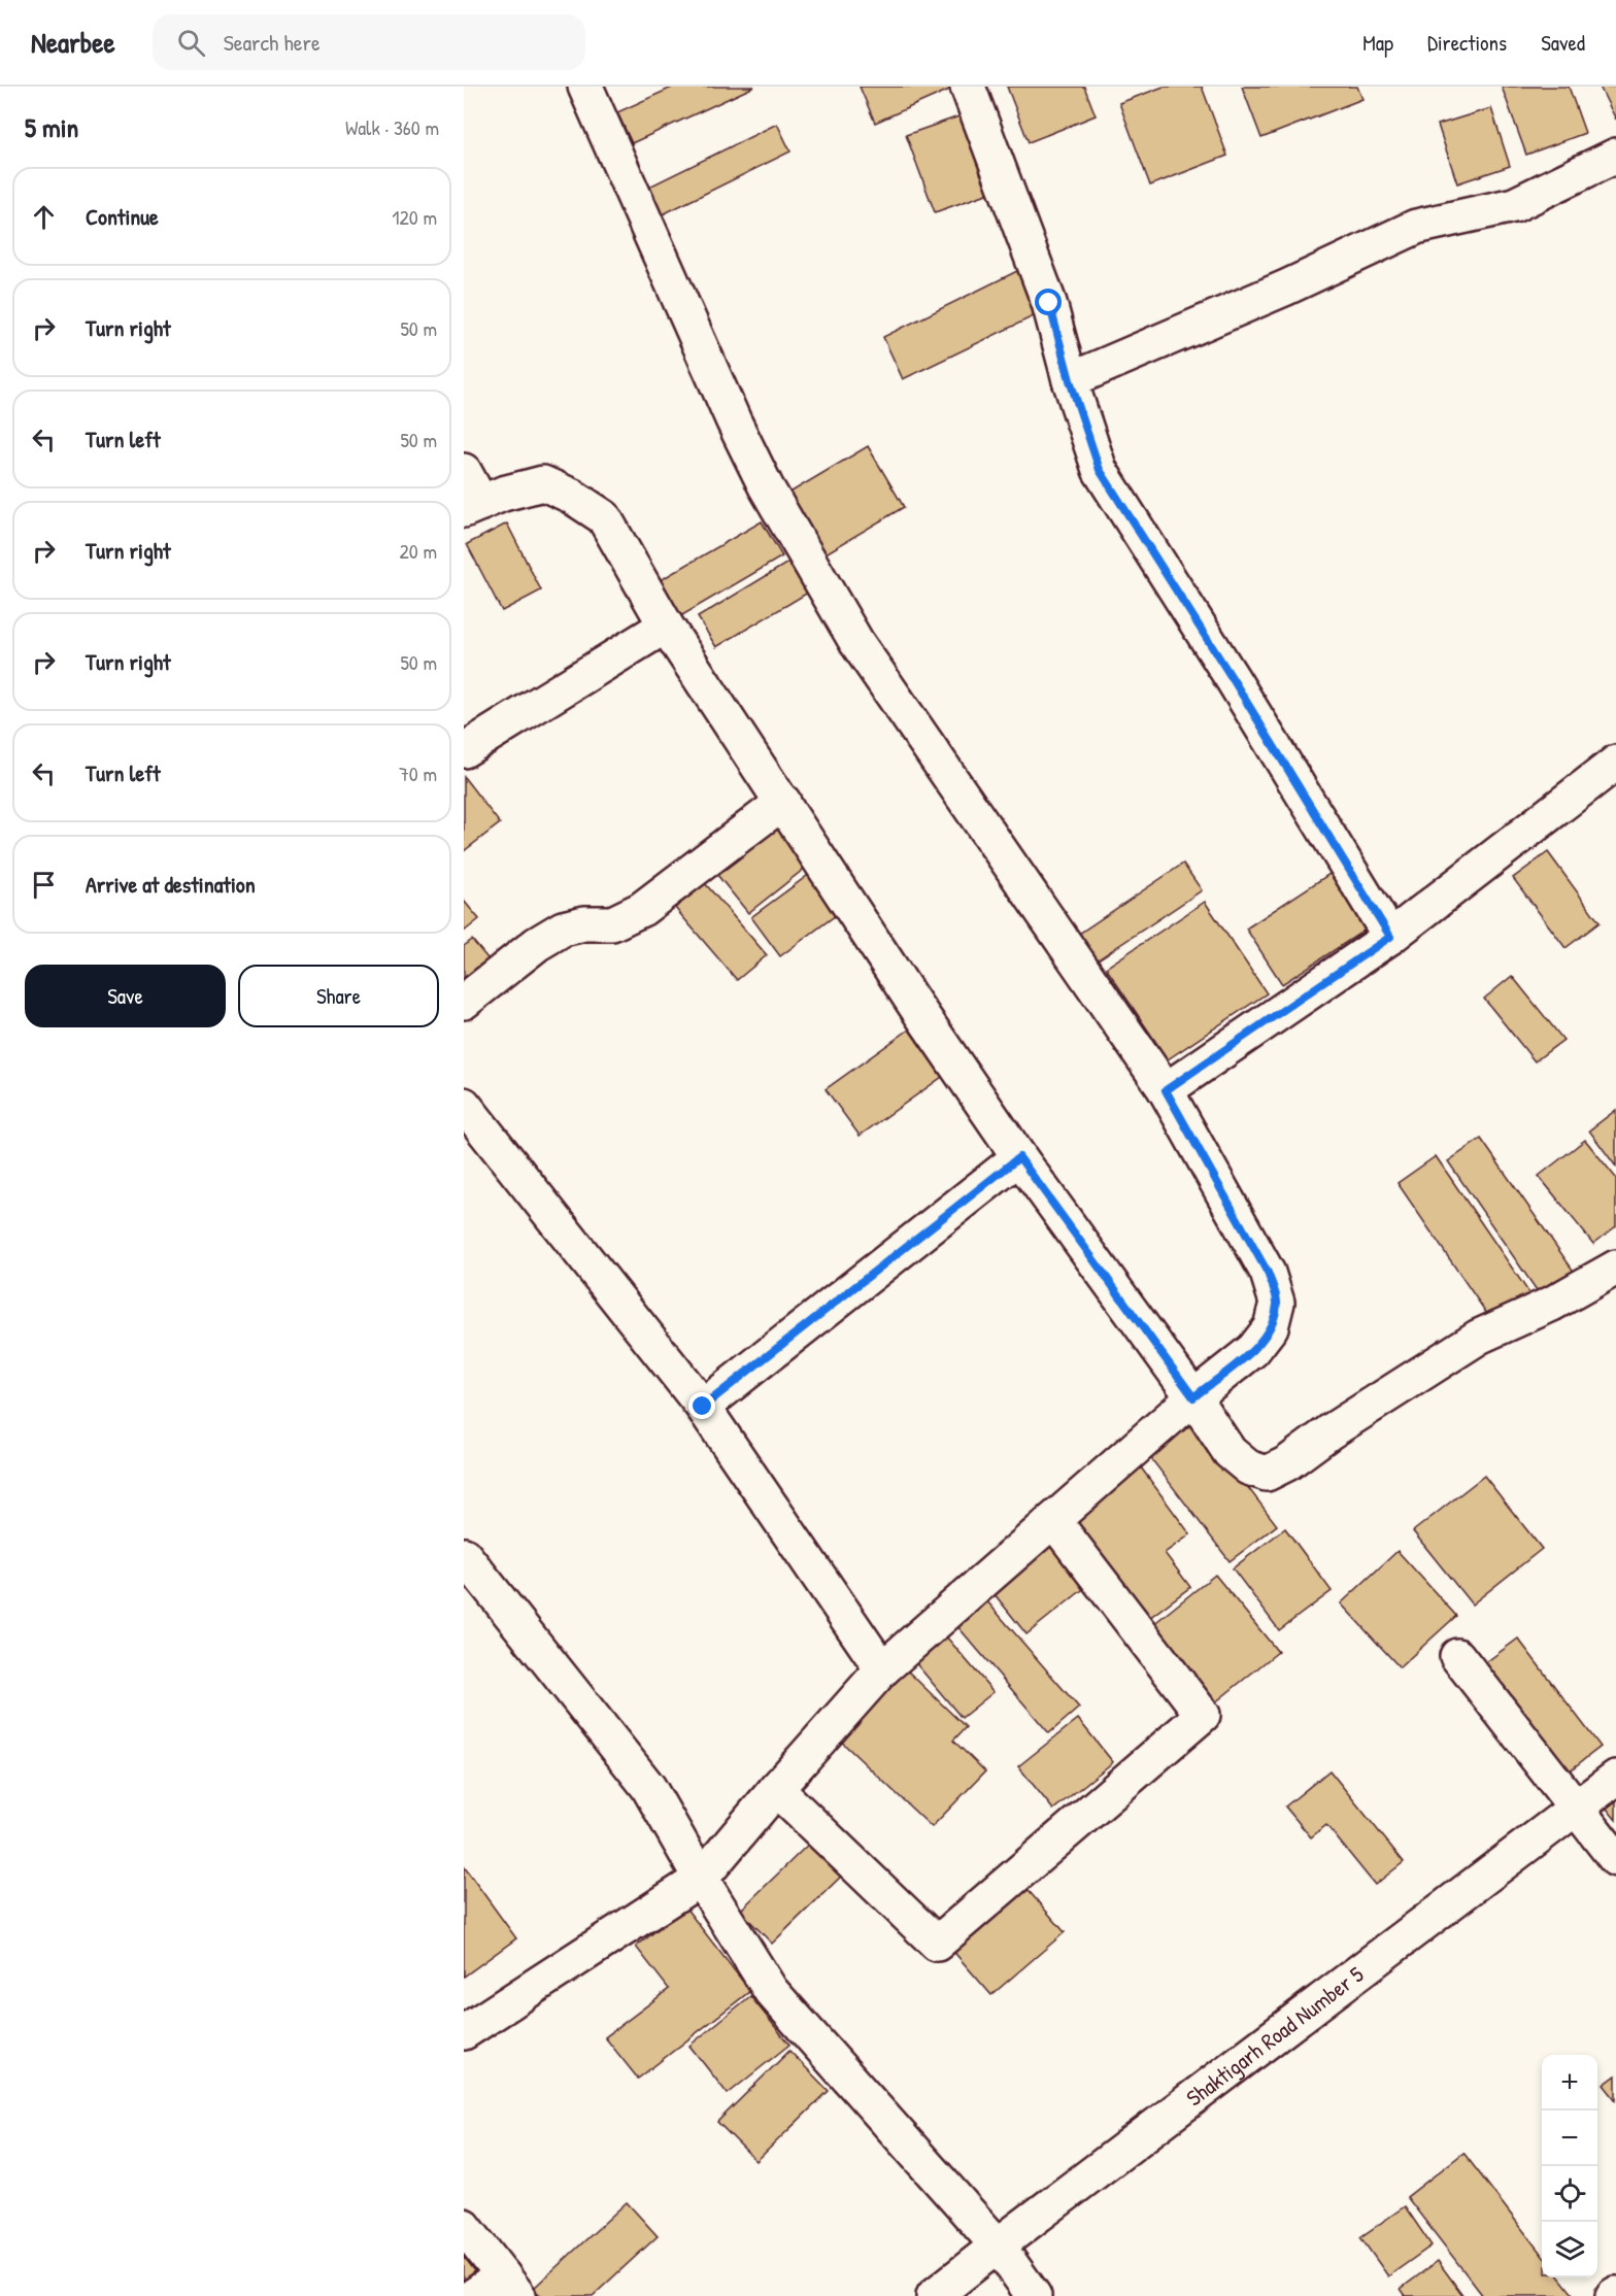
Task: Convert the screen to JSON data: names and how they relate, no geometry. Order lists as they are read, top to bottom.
{
  "streets": {
    "street": ["Shaktigarh Road Number 5"]
  },
  "page": {
    "header": "Nearbee",
    "search": "Search here",
    "nav": ["Map", "Directions", "Saved"],
    "heading": ["5 min", "Walk · 360 m"],
    "list": [
      ["Continue", "120 m"],
      ["Turn right", "50 m"],
      ["Turn left", "50 m"],
      ["Turn right", "20 m"],
      ["Turn right", "50 m"],
      ["Turn left", "70 m"],
      "Arrive at destination"
    ],
    "buttons": ["Save", "Share"],
    "map_buttons": ["+", "−"]
  }
}
